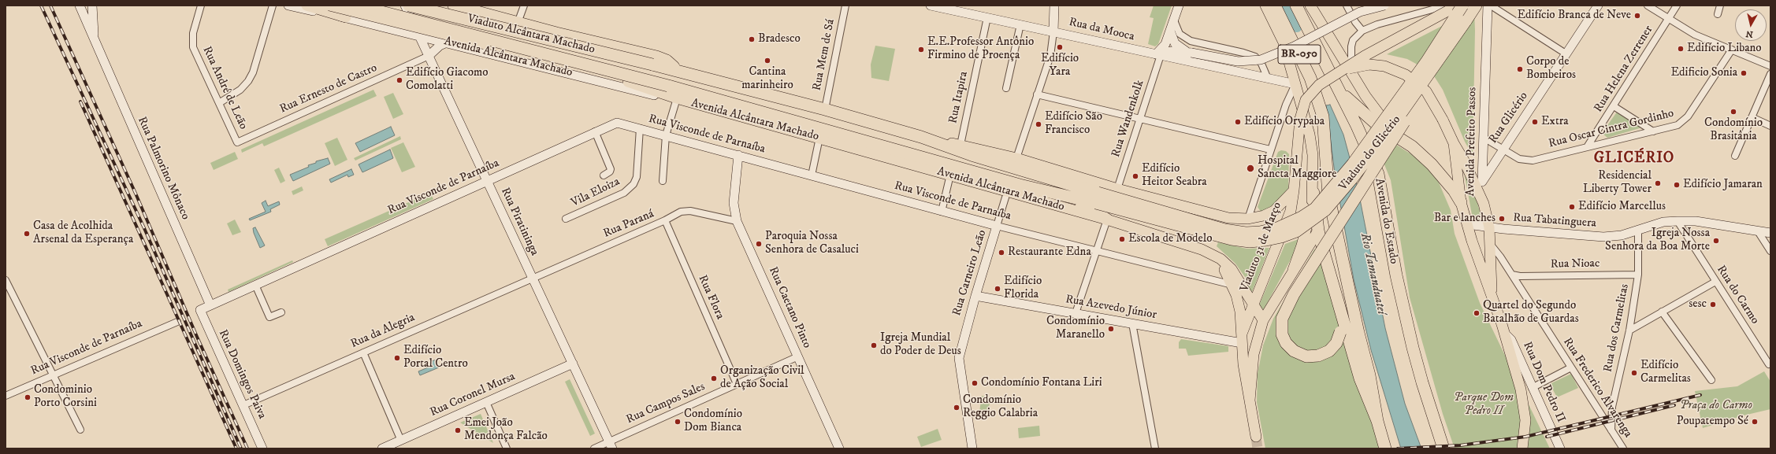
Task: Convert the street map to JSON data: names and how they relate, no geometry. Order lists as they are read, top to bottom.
{
  "streets": {
    "highway": [
      "Viaduto Alcântara Machado",
      "BR-050",
      "Avenida Alcântara Machado",
      "Viaduto do Glicério",
      "Avenida do Estado"
    ],
    "main road": ["Avenida Prefeito Passos", "Viaduto 31 de Março", "Rua Dom Pedro II"],
    "street": [
      "Rua da Mooca",
      "Rua Mem de Sá",
      "Rua Helena Zerrener",
      "Rua André de Leão",
      "Rua Ernesto de Castro",
      "Rua Itapira",
      "Rua Glicério",
      "Rua Wandenkolk",
      "Rua Oscar Cintra Gordinho",
      "Rua Visconde de Parnaíba",
      "Rua Palmorino Mônaco",
      "Vila Eloiza",
      "Rua Tabatinguera",
      "Rua Piratininga",
      "Rua Paraná",
      "Rua Nioac",
      "Rua Carneiro Leão",
      "Rua do Carmo",
      "Rua Flora",
      "Rua Caetano Pinto",
      "Rua Azevedo Júnior",
      "Rua dos Carmelitas",
      "Rua da Alegria",
      "Rua Domingos Paiva",
      "Rua Frederico Alvarenga",
      "Rua Coronel Mursa",
      "Rua Campos Sales"
    ]
  },
  "crossings": [
    ["Rua da Mooca", "Rua Itapira"],
    ["Rua da Mooca", "Rua Wandenkolk"],
    ["Viaduto Alcântara Machado", "Avenida Alcântara Machado"],
    ["Rua Mem de Sá", "Avenida Alcântara Machado"],
    ["Avenida Alcântara Machado", "Rua Itapira"],
    ["Avenida Alcântara Machado", "Rua Wandenkolk"],
    ["Avenida Alcântara Machado", "Viaduto do Glicério"],
    ["Avenida Alcântara Machado", "Rua Piratininga"],
    ["Avenida Alcântara Machado", "Viaduto 31 de Março"],
    ["Rua Helena Zerrener", "Rua Oscar Cintra Gordinho"],
    ["Rua André de Leão", "Rua Ernesto de Castro"],
    ["Rua Ernesto de Castro", "Rua Piratininga"],
    ["Rua Glicério", "Rua Oscar Cintra Gordinho"],
    ["Rua Glicério", "Avenida Prefeito Passos"],
    ["Rua Oscar Cintra Gordinho", "Avenida Prefeito Passos"],
    ["Rua Visconde de Parnaíba", "Rua Palmorino Mônaco"],
    ["Rua Visconde de Parnaíba", "Vila Eloiza"],
    ["Rua Visconde de Parnaíba", "Rua Piratininga"],
    ["Rua Visconde de Parnaíba", "Rua Carneiro Leão"],
    ["Rua Visconde de Parnaíba", "Rua Caetano Pinto"],
    ["Rua Visconde de Parnaíba", "Rua Domingos Paiva"],
    ["Avenida Prefeito Passos", "Rua Tabatinguera"],
    ["Avenida Prefeito Passos", "Viaduto 31 de Março"],
    ["Avenida Prefeito Passos", "Rua Dom Pedro II"],
    ["Avenida Prefeito Passos", "Rua Frederico Alvarenga"],
    ["Rua Tabatinguera", "Rua do Carmo"],
    ["Rua Tabatinguera", "Rua dos Carmelitas"],
    ["Rua Tabatinguera", "Rua Dom Pedro II"],
    ["Rua Piratininga", "Rua Paraná"],
    ["Rua Piratininga", "Rua da Alegria"],
    ["Rua Piratininga", "Rua Coronel Mursa"],
    ["Rua Piratininga", "Rua Campos Sales"],
    ["Rua Paraná", "Rua Flora"],
    ["Rua Paraná", "Rua Caetano Pinto"],
    ["Rua Paraná", "Rua da Alegria"],
    ["Viaduto 31 de Março", "Rua Azevedo Júnior"],
    ["Viaduto 31 de Março", "Rua Dom Pedro II"],
    ["Rua Nioac", "Rua dos Carmelitas"],
    ["Rua Nioac", "Rua Frederico Alvarenga"],
    ["Rua Carneiro Leão", "Rua Azevedo Júnior"],
    ["Rua Flora", "Rua Campos Sales"],
    ["Rua Caetano Pinto", "Rua Campos Sales"],
    ["Rua dos Carmelitas", "Rua Frederico Alvarenga"],
    ["Rua da Alegria", "Rua Domingos Paiva"]
  ],
  "districts": ["GLICÉRIO"],
  "water": ["Rio Tamanduateí"],
  "parks": ["Parque Dom Pedro II", "Praça do Carmo"],
  "places": [
    "Edifício Branca de Neve",
    "Bradesco",
    "Edifício Yara",
    "Edifício Libano",
    "E.E.Professor Antônio Firmino de Proença",
    "Cantina marinheiro",
    "Corpo de Bombeiros",
    "Edificio Sonia",
    "Edifício Giacomo Comolatti",
    "Condomínio Brasitânia",
    "Edifício Orypaba",
    "Extra",
    "Edifício São Francisco",
    "Hospital Sancta Maggiore",
    "Edifício Heitor Seabra",
    "Residencial Liberty Tower",
    "Edifício Jamaran",
    "Edifício Marcellus",
    "Bar e lanches",
    "Casa de Acolhida Arsenal da Esperança",
    "Escola de Modelo",
    "Igreja Nossa Senhora da Boa Morte",
    "Paroquia Nossa Senhora de Casaluci",
    "Restaurante Edna",
    "Edifício Florida",
    "sesc",
    "Quartel do Segundo Batalhão de Guardas",
    "Condomínio Maranello",
    "Igreja Mundial do Poder de Deus",
    "Edifício Portal Centro",
    "Edifício Carmelitas",
    "Organização Civil de Ação Social",
    "Condomínio Fontana Liri",
    "Condominio Porto Corsini",
    "Condomínio Reggio Calabria",
    "Condomínio Dom Bianca",
    "Poupatempo Sé",
    "Emei João Mendonça Falcão"
  ],
  "north": "bottom"
}
